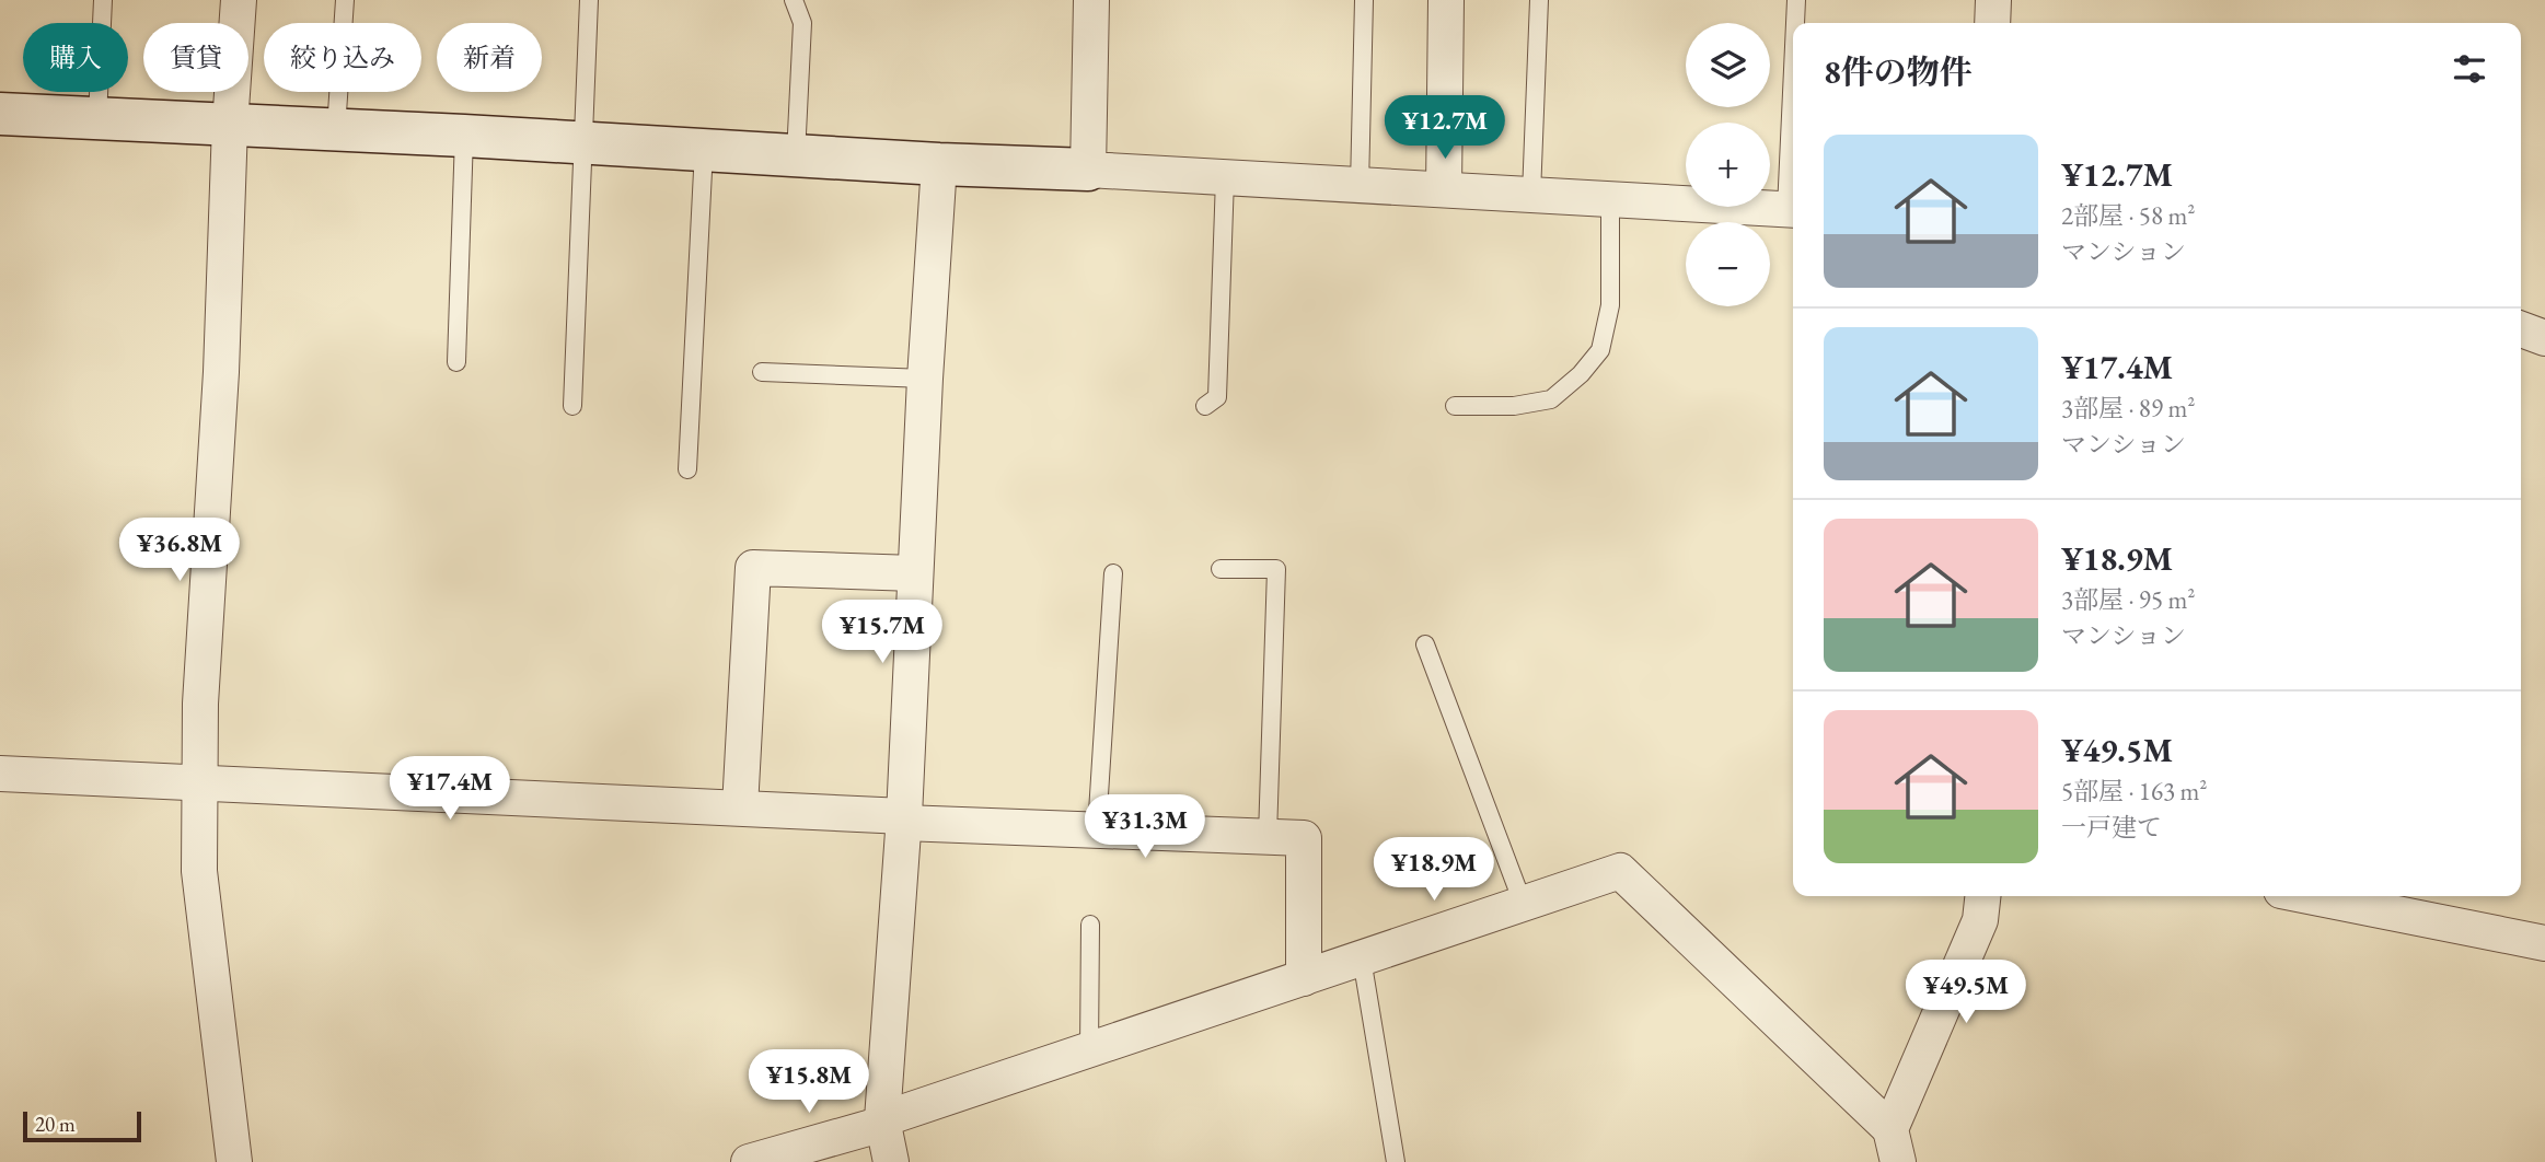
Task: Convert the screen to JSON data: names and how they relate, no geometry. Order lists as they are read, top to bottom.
{
  "scale_bar": "20 m",
  "page": {
    "map_buttons": ["+", "−"],
    "chip": [
      "購入",
      "賃貸",
      "絞り込み",
      "新着"
    ],
    "heading": "8件の物件",
    "price": [
      "¥12.7M",
      "¥36.8M",
      "¥15.7M",
      "¥17.4M",
      "¥31.3M",
      "¥18.9M",
      "¥49.5M",
      "¥15.8M"
    ],
    "list": [
      {
        "name": "¥12.7M",
        "note": "2部屋 · 58 m² · マンション"
      },
      {
        "name": "¥17.4M",
        "note": "3部屋 · 89 m² · マンション"
      },
      {
        "name": "¥18.9M",
        "note": "3部屋 · 95 m² · マンション"
      },
      {
        "name": "¥49.5M",
        "note": "5部屋 · 163 m² · 一戸建て"
      }
    ],
    "scale": "20 m"
  }
}
